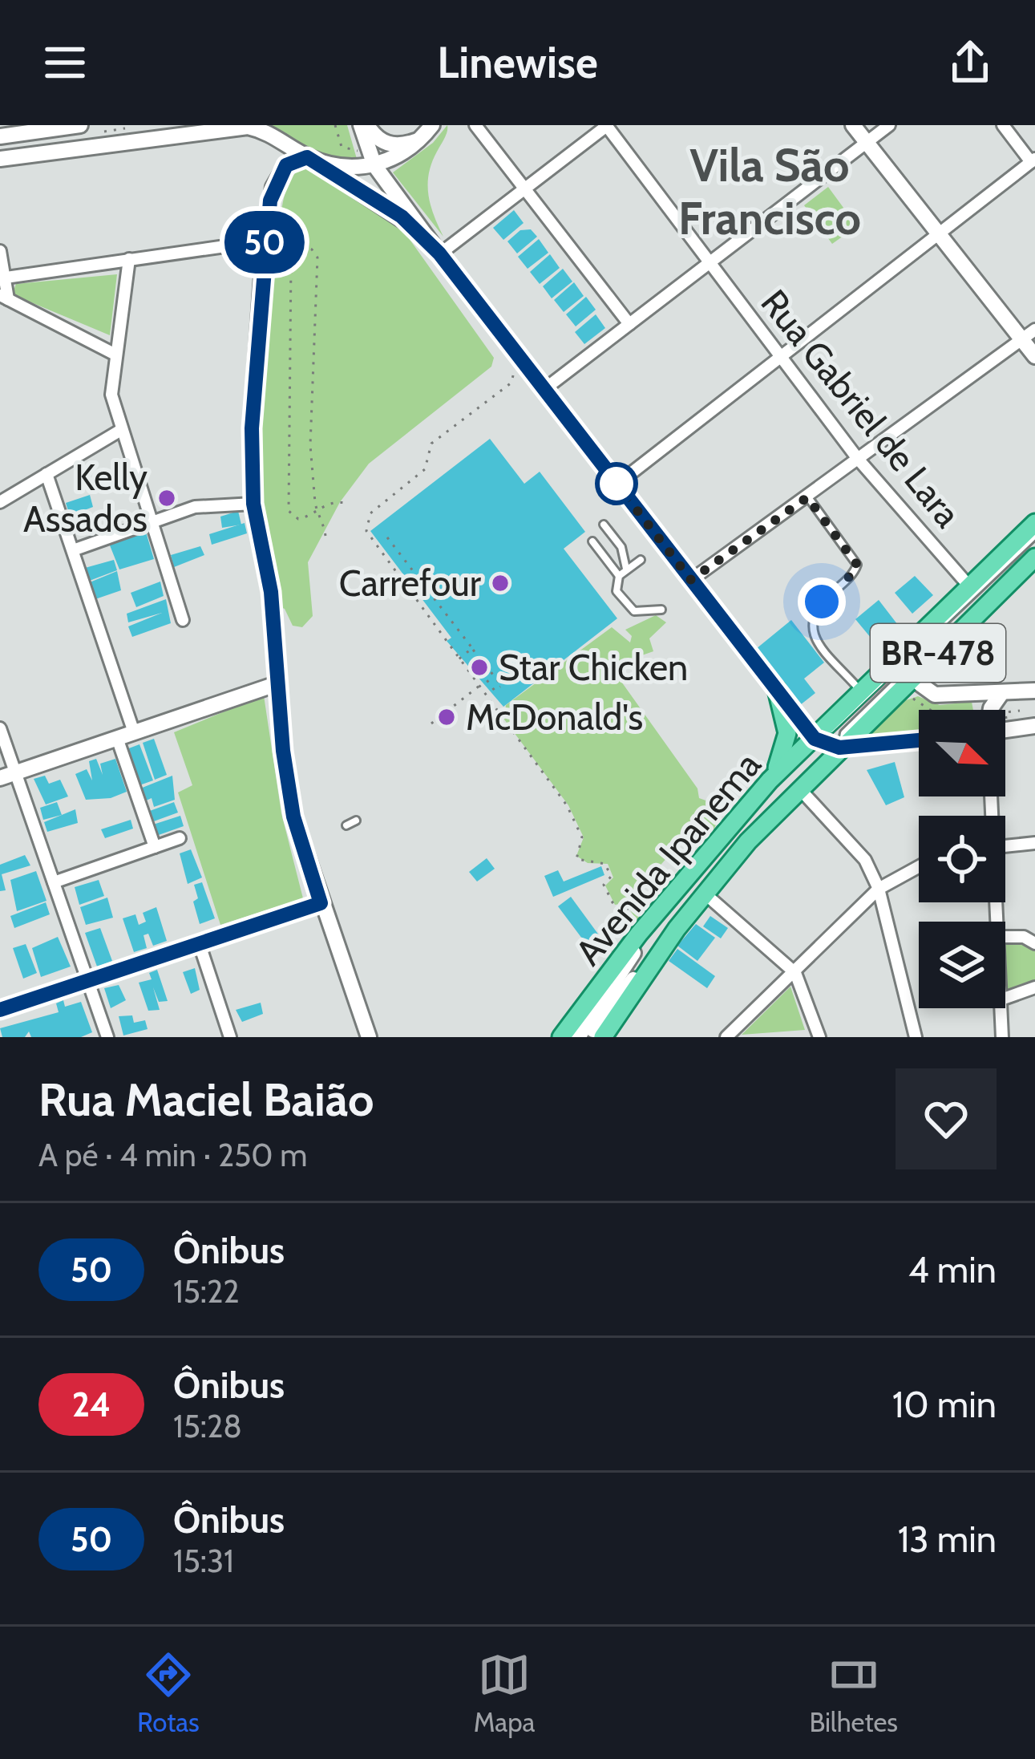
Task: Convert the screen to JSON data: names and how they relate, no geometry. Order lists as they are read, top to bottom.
{
  "streets": {
    "main road": ["BR-478", "Avenida Ipanema"],
    "street": ["Rua Gabriel de Lara"]
  },
  "crossings": [
    ["Rua Gabriel de Lara", "Avenida Ipanema"]
  ],
  "districts": ["Vila São Francisco"],
  "places": [
    "Kelly Assados",
    "Carrefour",
    "Star Chicken",
    "McDonald's"
  ],
  "lines": ["bus line 50"],
  "north": "bottom right",
  "page": {
    "header": "Linewise",
    "on_map": "50",
    "heading": ["Rua Maciel Baião", "A pé · 4 min · 250 m"],
    "list": [
      {
        "mark": "50",
        "name": "Ônibus",
        "note": "15:22",
        "value": "4 min"
      },
      {
        "mark": "24",
        "name": "Ônibus",
        "note": "15:28",
        "value": "10 min"
      },
      {
        "mark": "50",
        "name": "Ônibus",
        "note": "15:31",
        "value": "13 min"
      }
    ],
    "tabs": ["Rotas", "Mapa", "Bilhetes"]
  }
}
